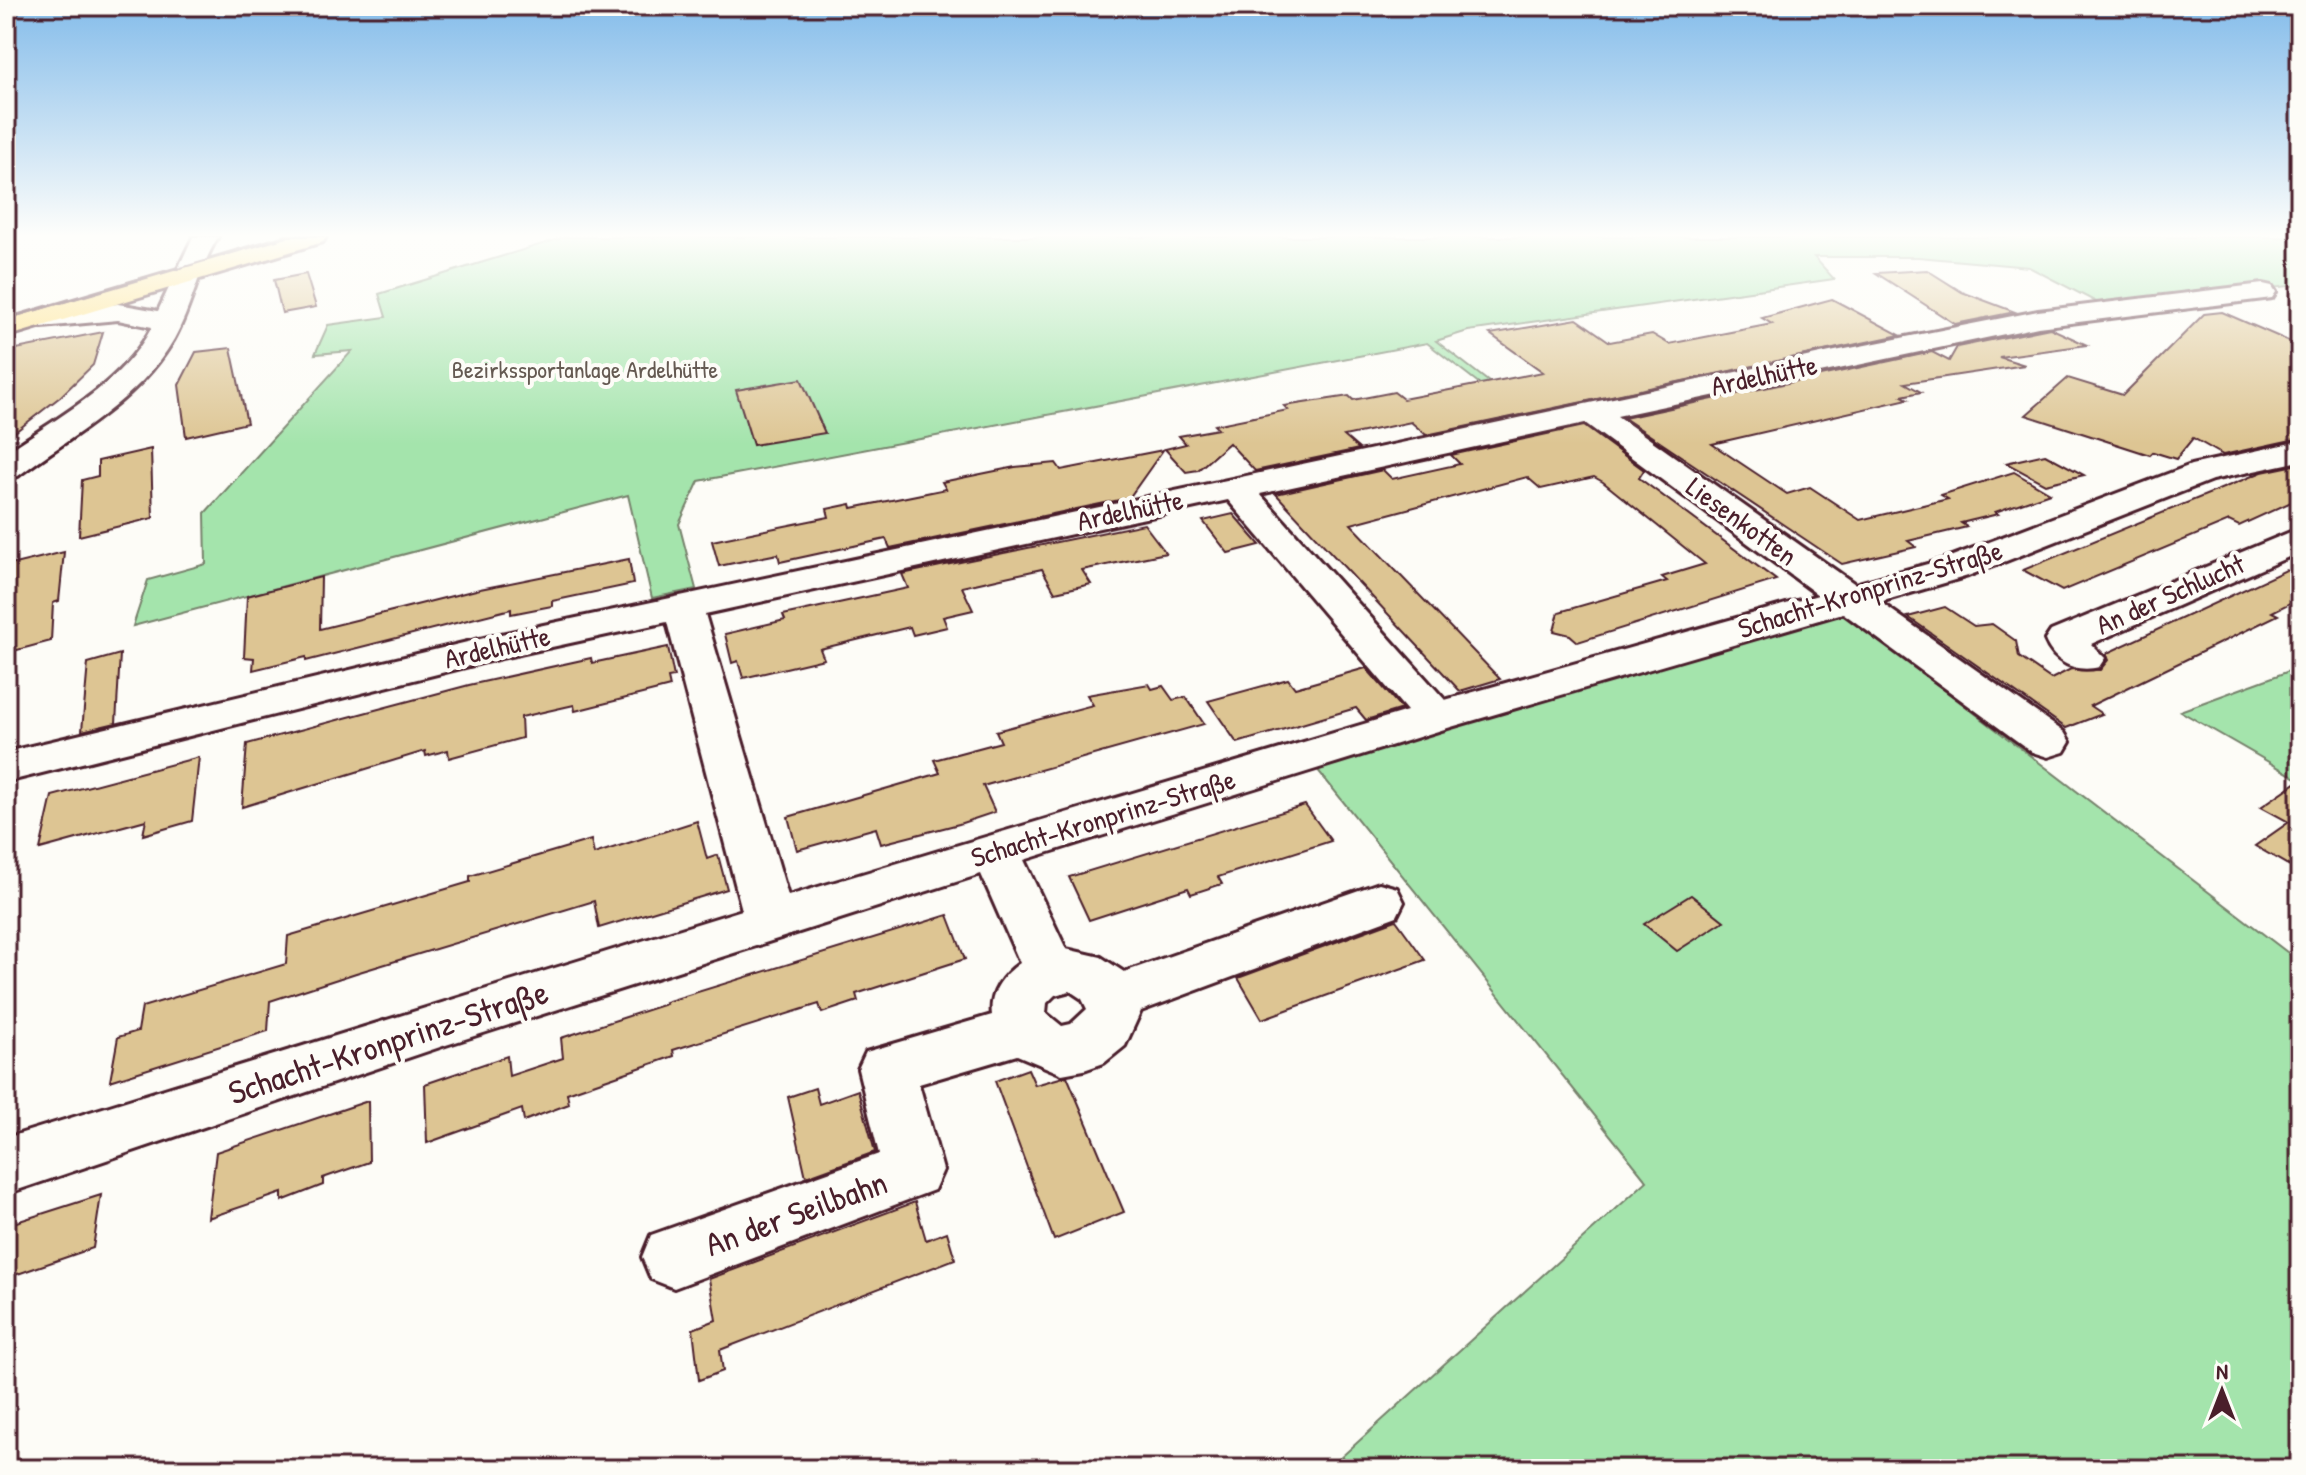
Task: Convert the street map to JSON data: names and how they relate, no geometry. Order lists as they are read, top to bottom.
{
  "streets": {
    "street": [
      "Ardelhütte",
      "Liesenkotten",
      "Schacht-Kronprinz-Straße",
      "An der Schlucht",
      "An der Seilbahn"
    ]
  },
  "crossings": [
    ["Ardelhütte", "Liesenkotten"],
    ["Liesenkotten", "Schacht-Kronprinz-Straße"]
  ],
  "parks": ["Bezirkssportanlage Ardelhütte"],
  "north": "top"
}
